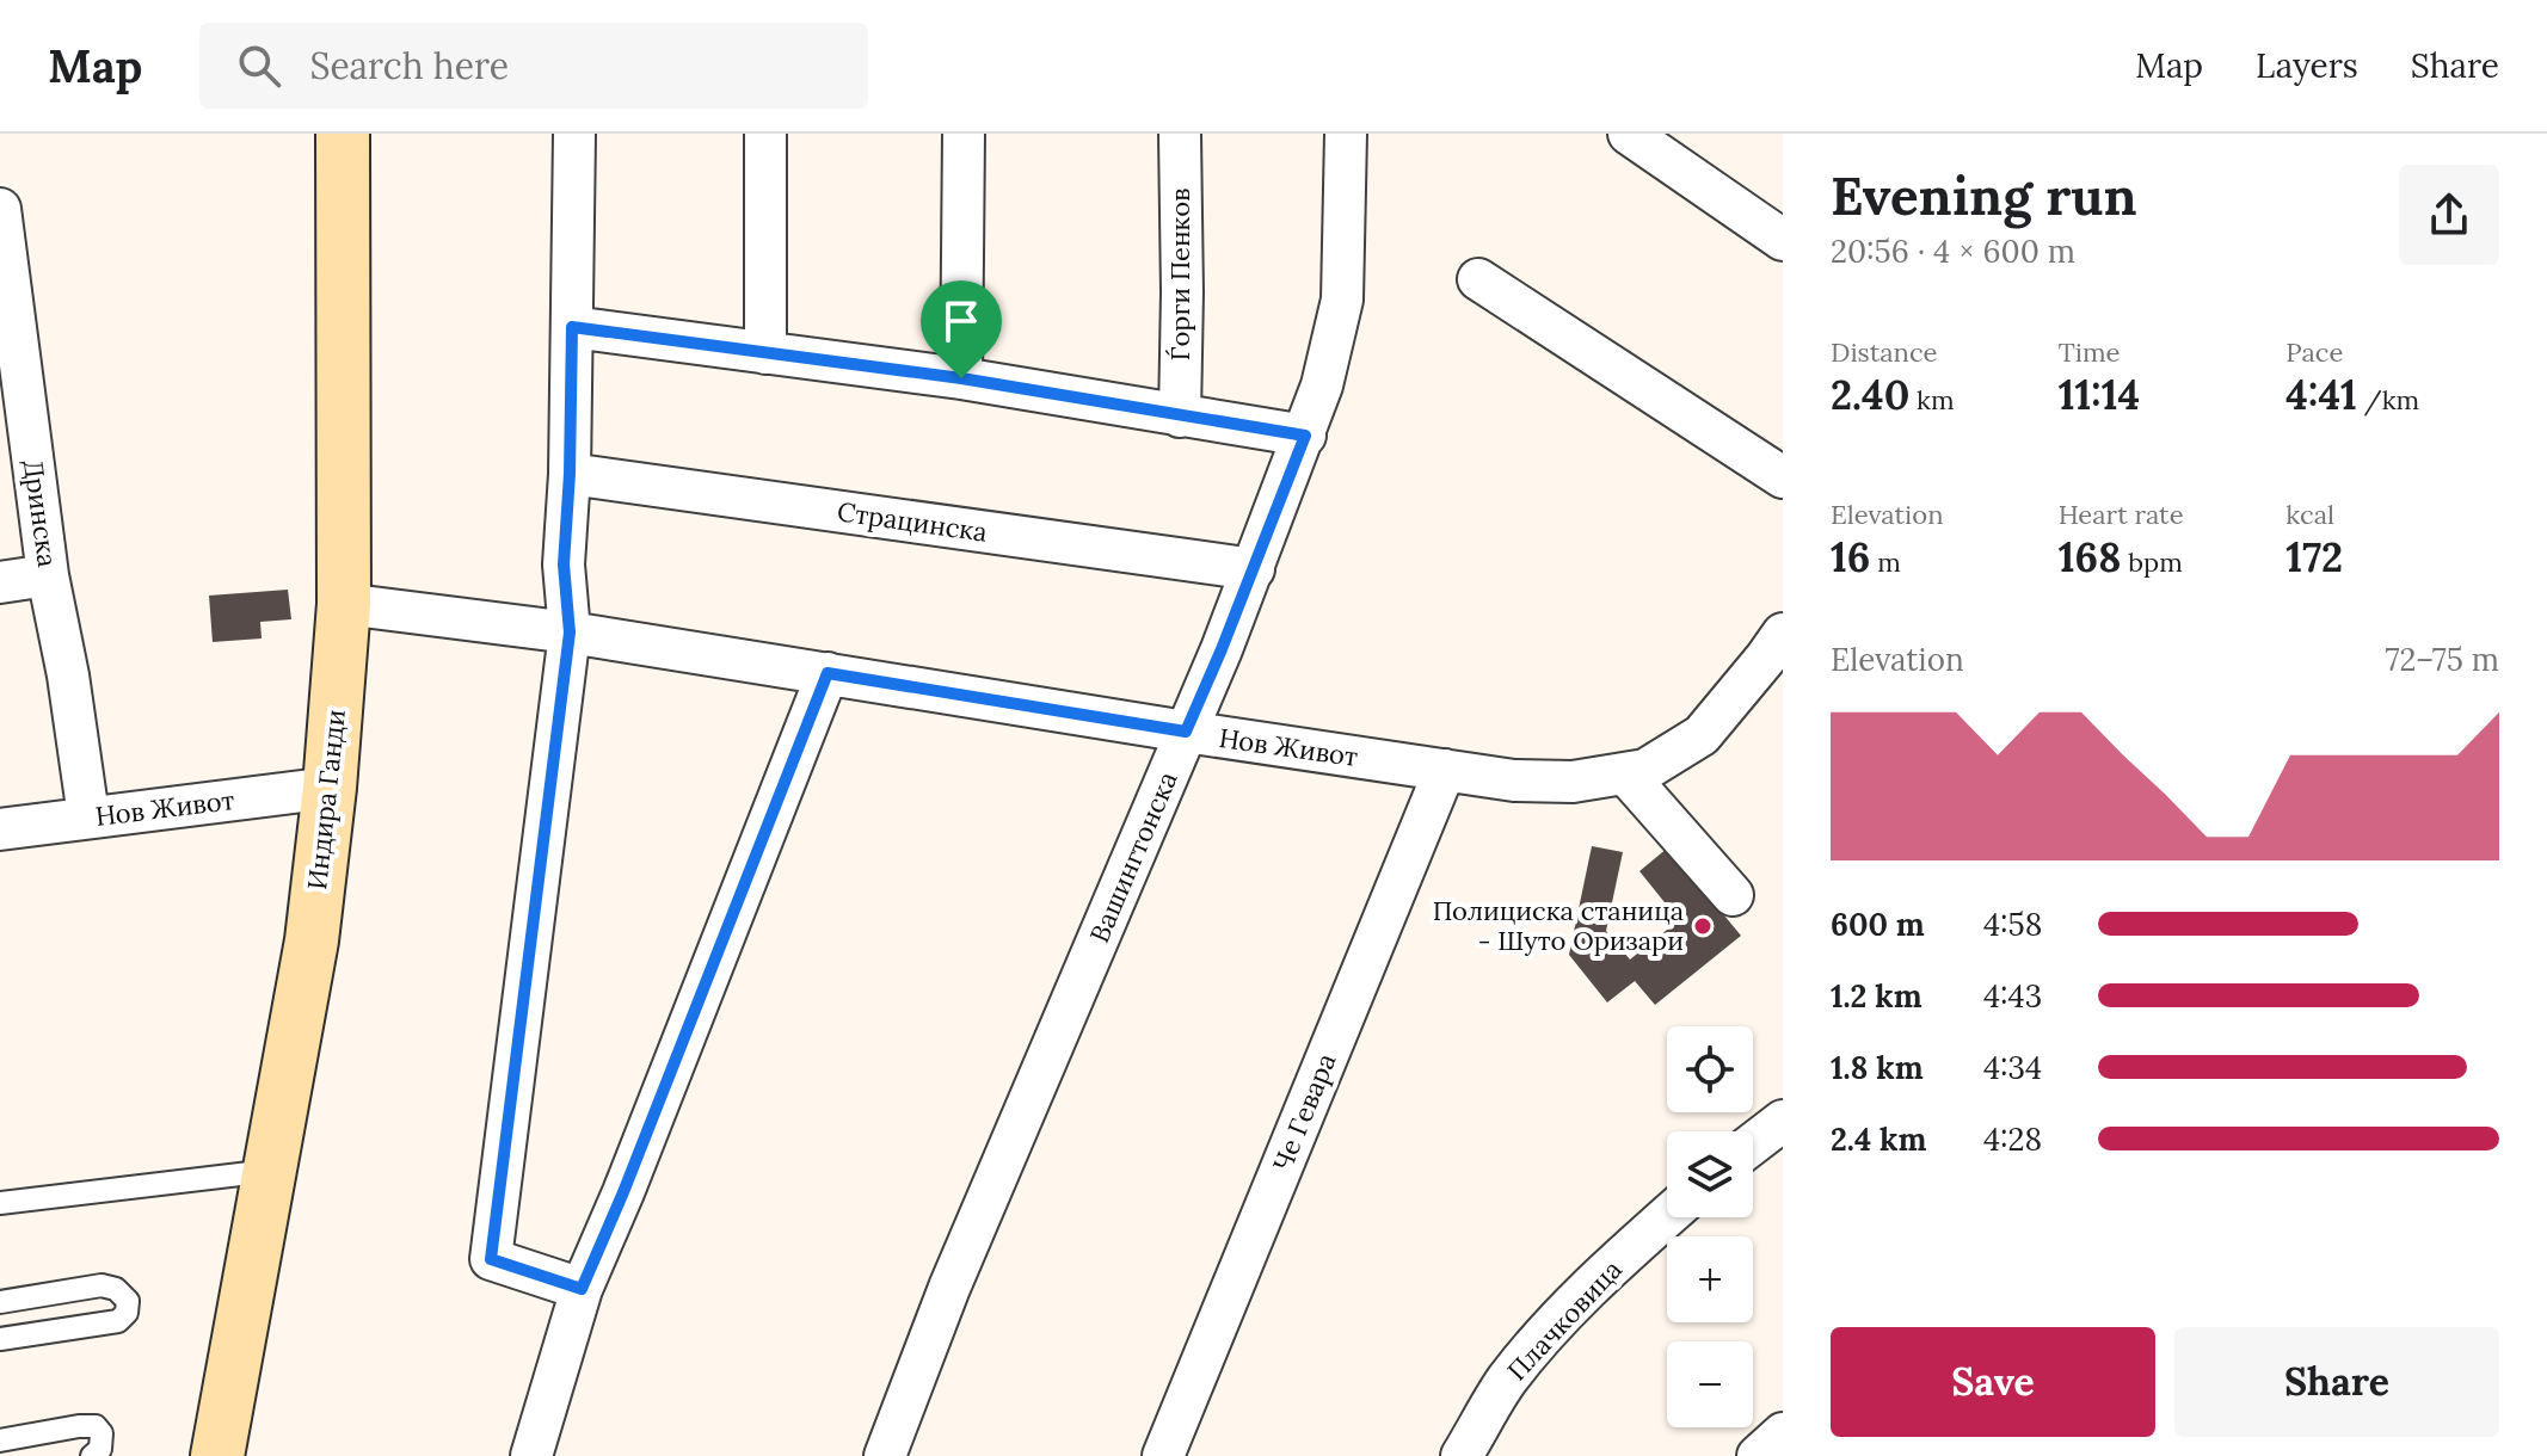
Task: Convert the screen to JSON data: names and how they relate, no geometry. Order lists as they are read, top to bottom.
{
  "streets": {
    "street": [
      "Ѓорги Пенков",
      "Дринска",
      "Страцинска",
      "Нов Живот",
      "Индира Ганди",
      "Вашингтонска",
      "Че Гевара",
      "Плачковица"
    ]
  },
  "crossings": [
    ["Дринска", "Нов Живот"],
    ["Страцинска", "Вашингтонска"],
    ["Нов Живот", "Индира Ганди"],
    ["Нов Живот", "Вашингтонска"],
    ["Нов Живот", "Че Гевара"]
  ],
  "places": ["Полициска станица - Шуто Оризари"],
  "page": {
    "header": "Map",
    "search": "Search here",
    "nav": ["Map", "Layers", "Share"],
    "heading": ["Evening run", "20:56 · 4 × 600 m"],
    "stats": [
      ["Distance", "2.40 km"],
      ["Time", "11:14"],
      ["Pace", "4:41 /km"],
      ["Elevation", "16 m"],
      ["Heart rate", "168 bpm"],
      ["kcal", "172"]
    ],
    "chart": ["Elevation", "72–75 m"],
    "list": [
      {
        "name": "600 m",
        "note": "4:58"
      },
      {
        "name": "1.2 km",
        "note": "4:43"
      },
      {
        "name": "1.8 km",
        "note": "4:34"
      },
      {
        "name": "2.4 km",
        "note": "4:28"
      }
    ],
    "map_buttons": ["+", "−"],
    "buttons": ["Save", "Share"]
  }
}
